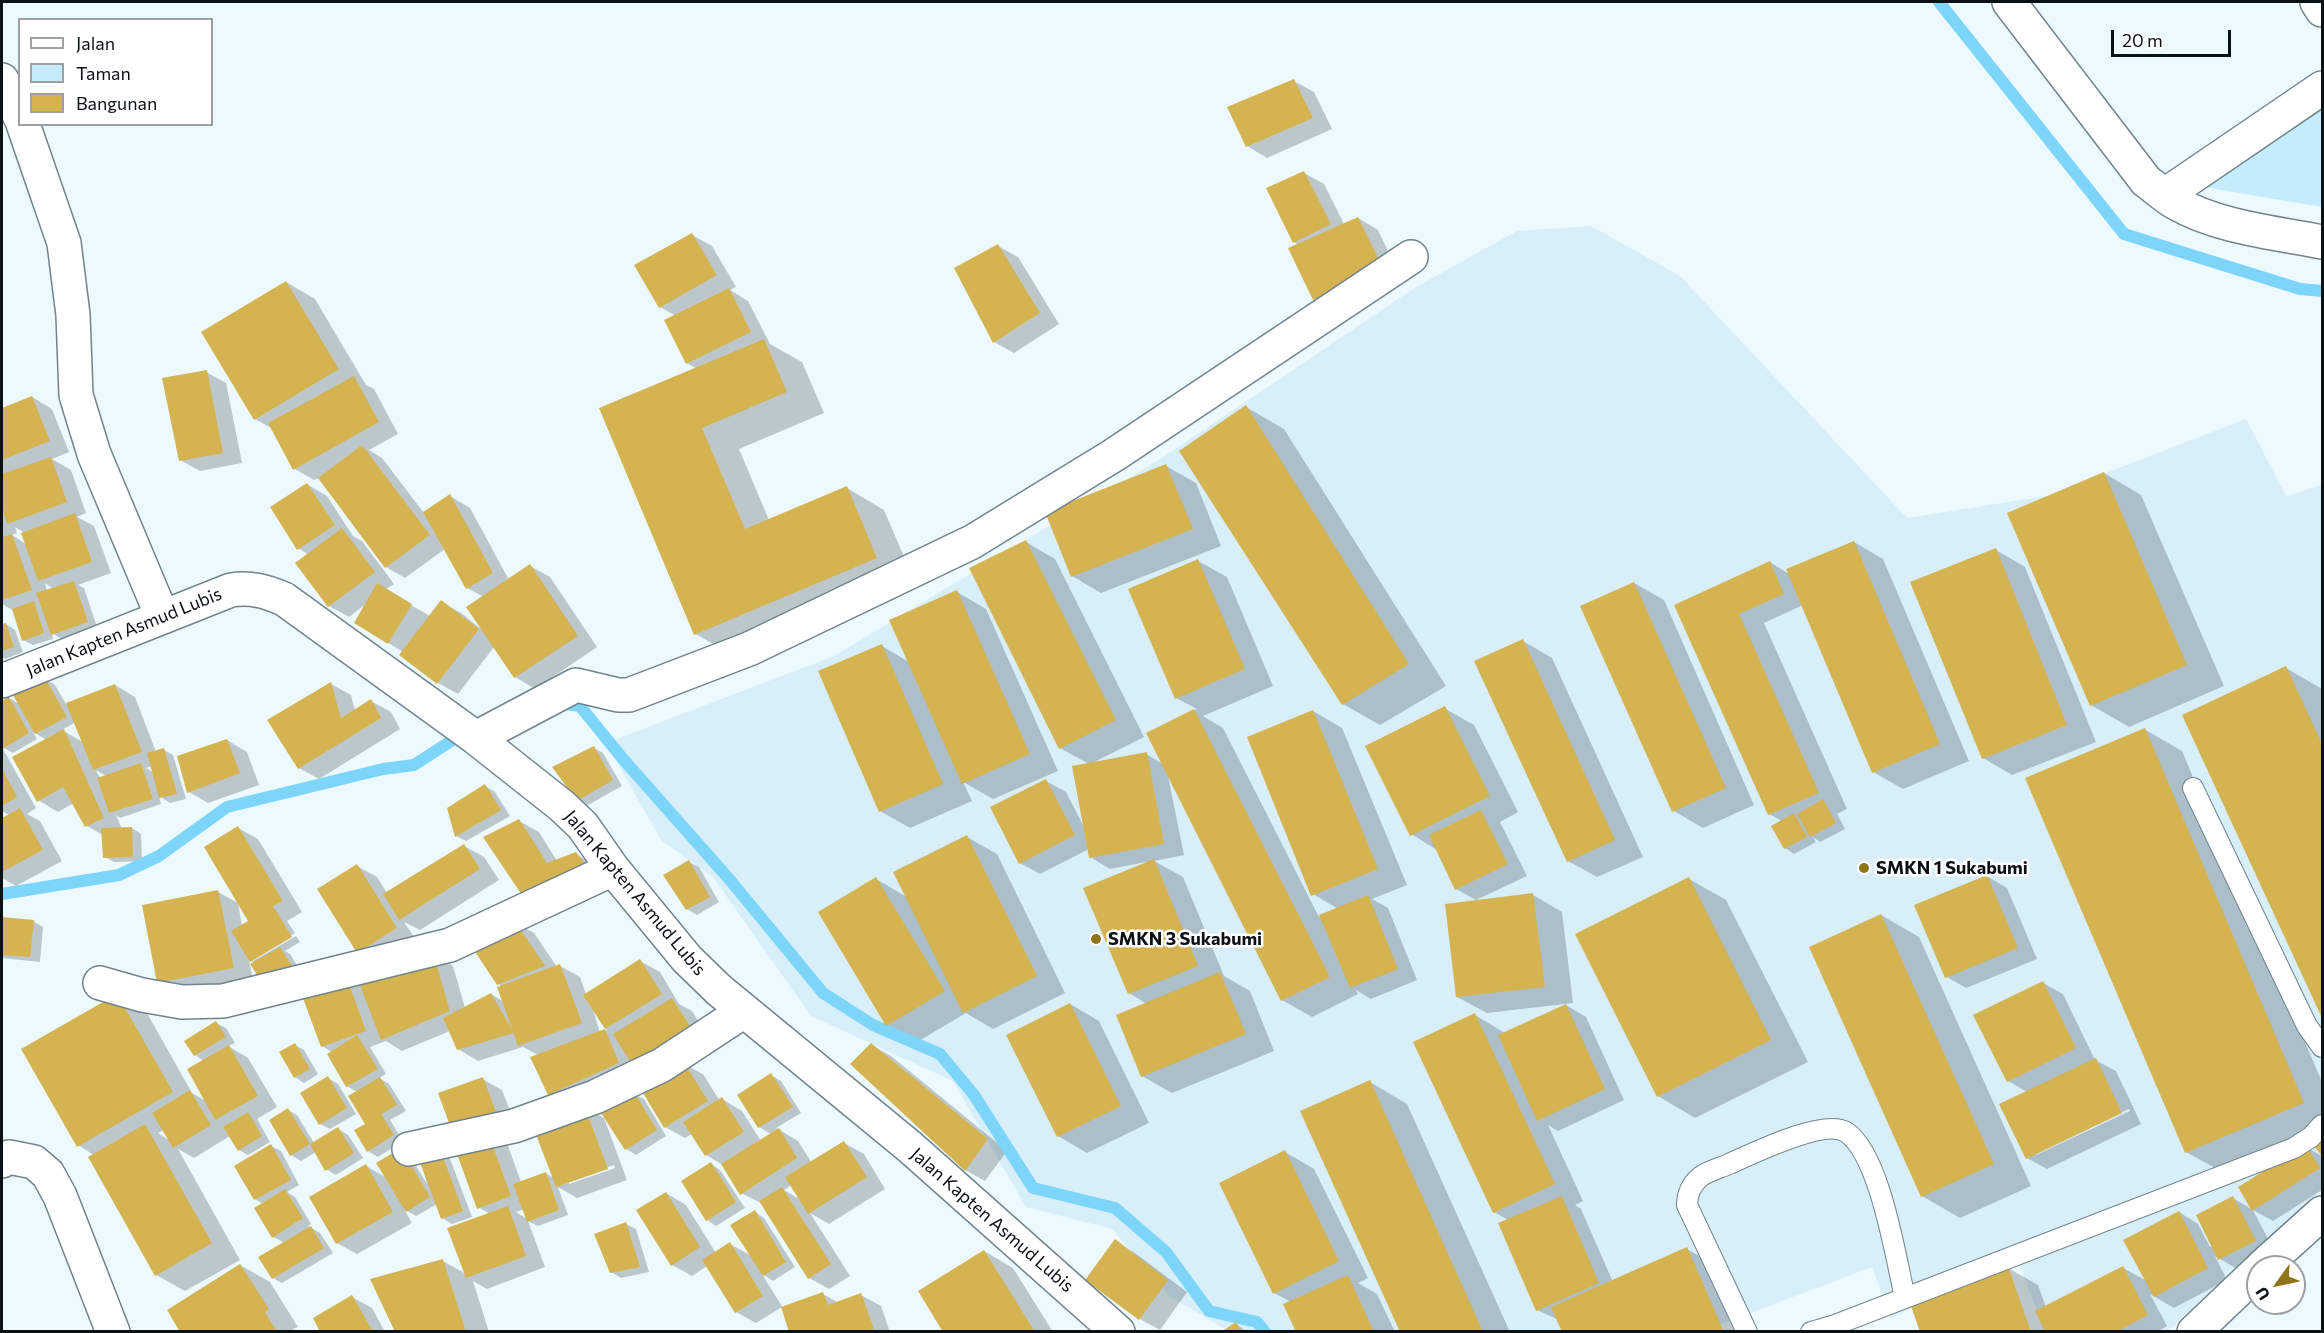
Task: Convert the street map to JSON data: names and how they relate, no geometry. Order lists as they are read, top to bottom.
{
  "streets": {
    "street": ["Jalan Kapten Asmud Lubis"]
  },
  "places": ["SMKN 1 Sukabumi", "SMKN 3 Sukabumi"],
  "legend": ["Jalan", "Taman", "Bangunan"],
  "scale_bar": "20 m",
  "north": "bottom left"
}
